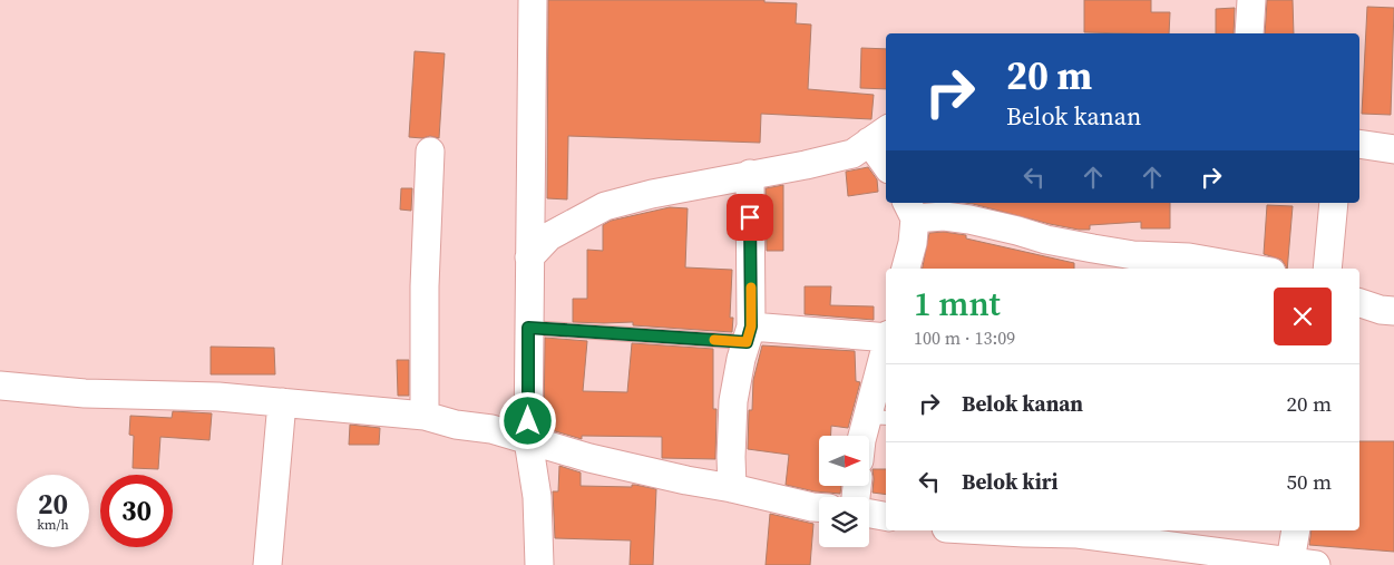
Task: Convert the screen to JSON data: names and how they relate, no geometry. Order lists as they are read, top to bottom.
{
  "north": "right",
  "page": {
    "turn": ["20 m", "Belok kanan"],
    "heading": ["1 mnt", "100 m · 13:09"],
    "list": [
      {
        "name": "Belok kanan",
        "value": "20 m"
      },
      {
        "name": "Belok kiri",
        "value": "50 m"
      }
    ],
    "speed": "20 km/h",
    "limit": "30"
  }
}
